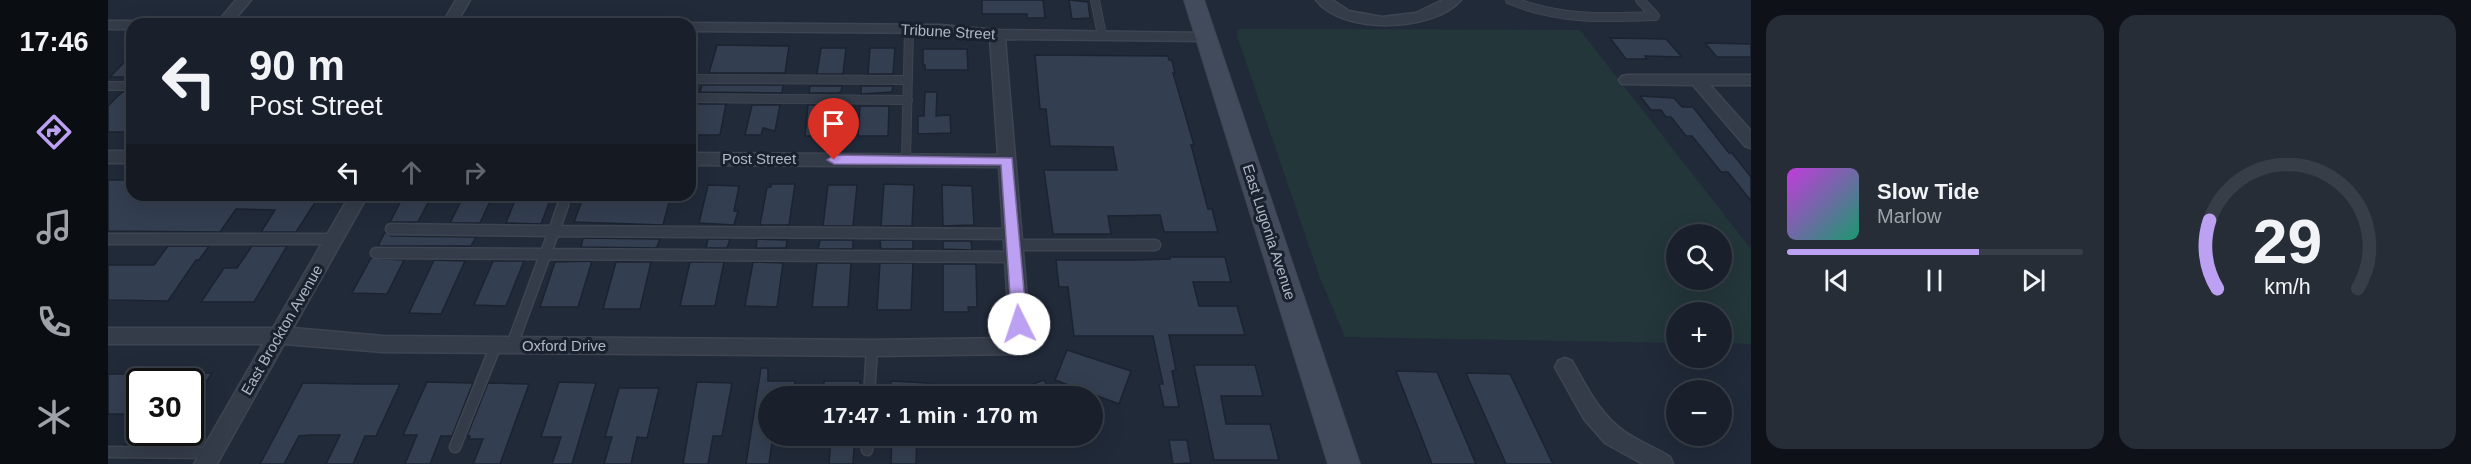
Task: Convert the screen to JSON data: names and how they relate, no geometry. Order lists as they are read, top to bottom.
{
  "streets": {
    "main road": ["East Lugonia Avenue"],
    "street": [
      "Tribune Street",
      "Post Street",
      "East Brockton Avenue",
      "Oxford Drive"
    ]
  },
  "crossings": [
    ["Tribune Street", "East Lugonia Avenue"],
    ["East Brockton Avenue", "Oxford Drive"]
  ],
  "page": {
    "tabs": "17:46",
    "turn": ["90 m", "Post Street"],
    "song": ["Slow Tide", "Marlow"],
    "map_buttons": ["+", "−"],
    "limit": "30",
    "trip": "17:47 · 1 min · 170 m",
    "gauge": ["29", "km/h"]
  }
}
